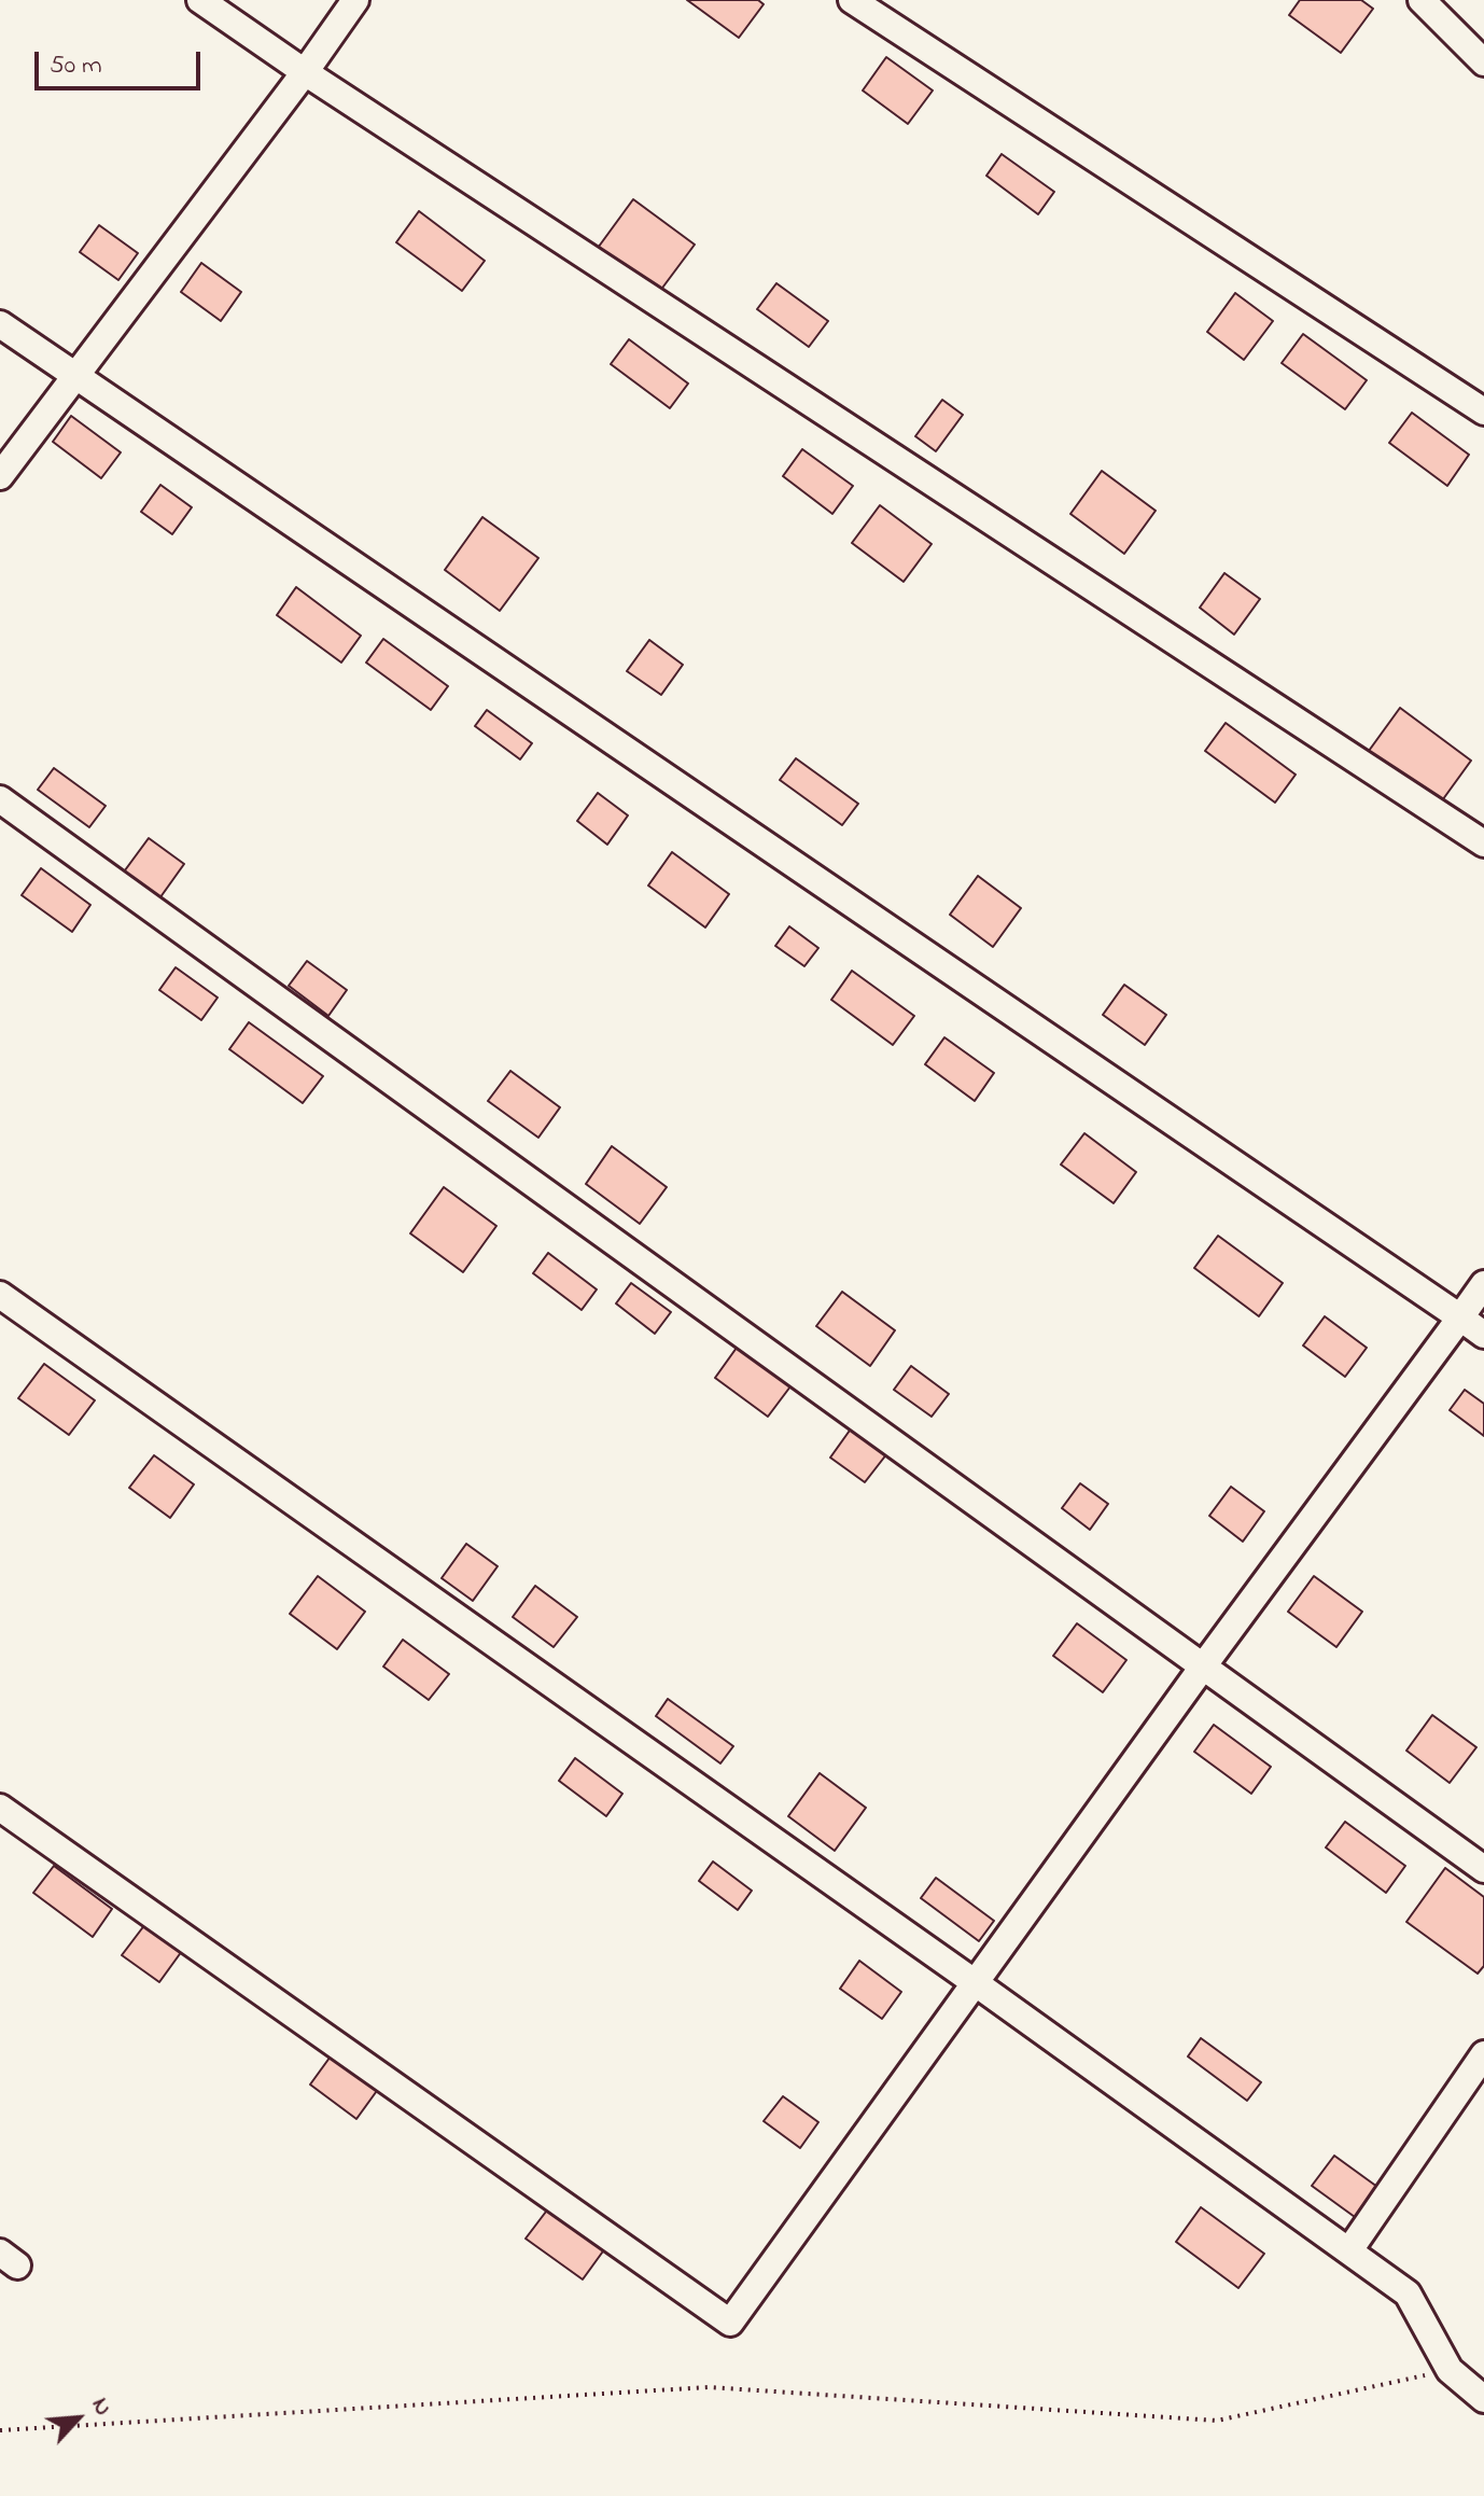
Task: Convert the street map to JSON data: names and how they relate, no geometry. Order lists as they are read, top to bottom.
{
  "scale_bar": "50 m",
  "north": "top right"
}
